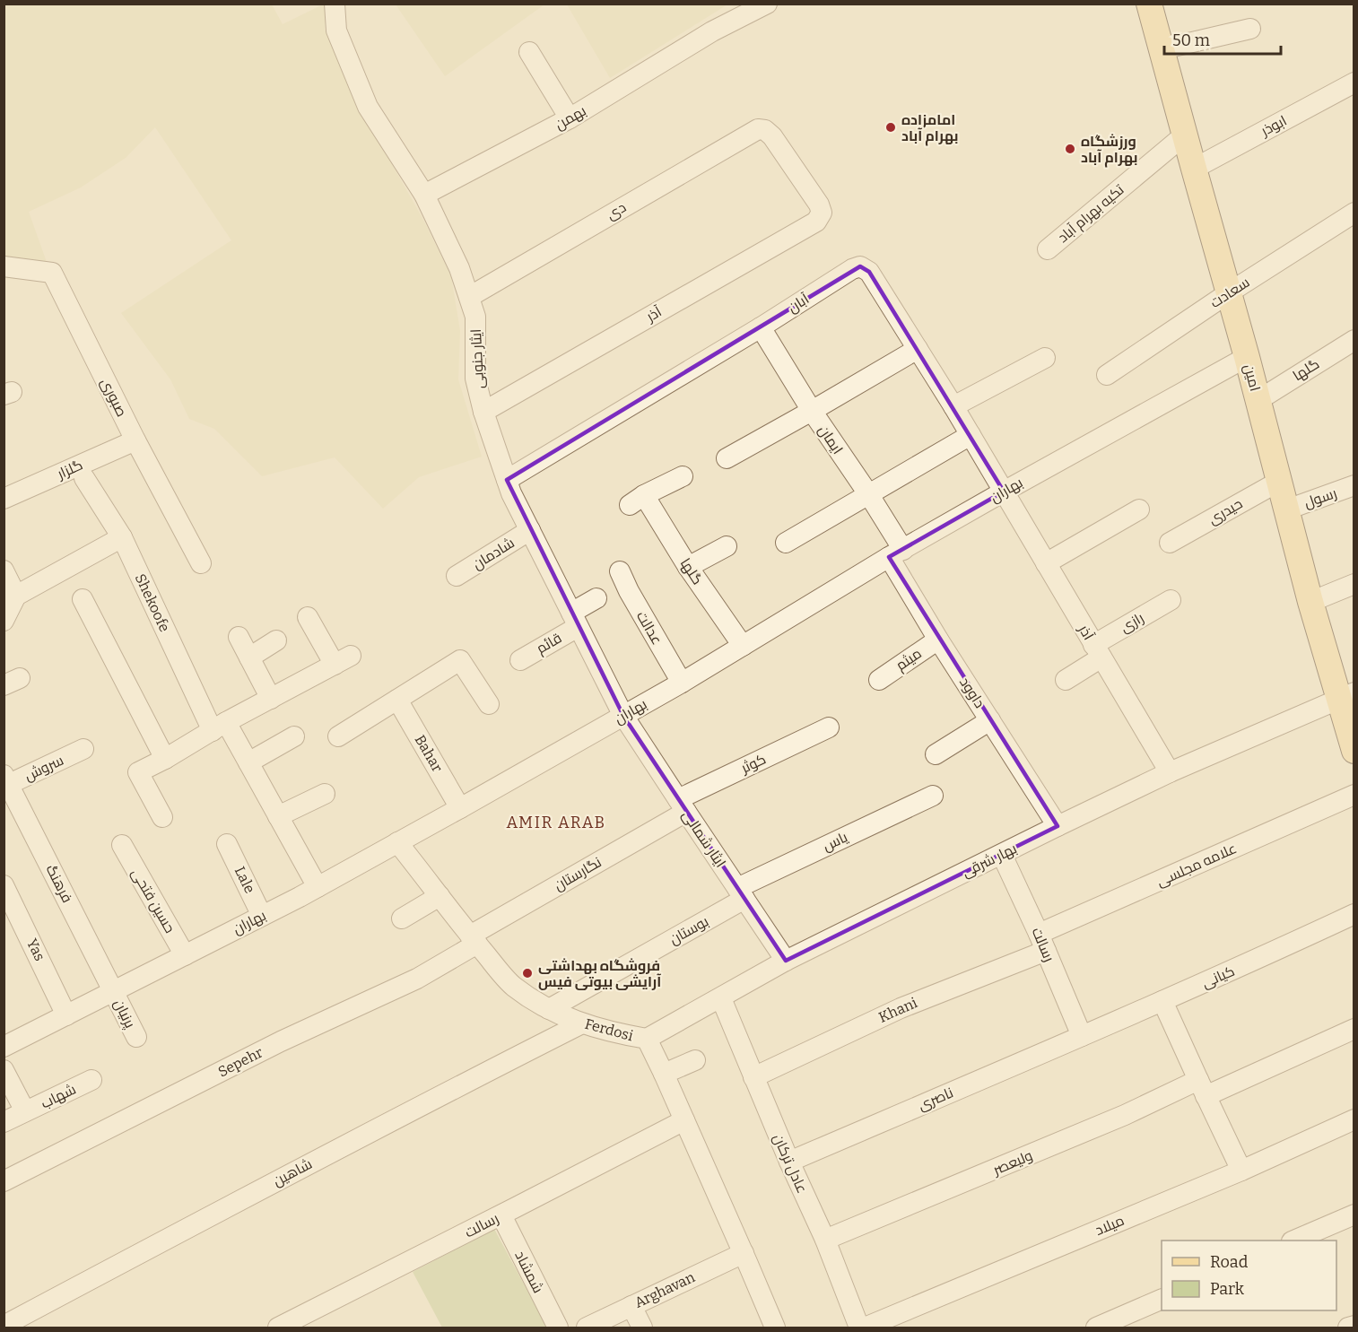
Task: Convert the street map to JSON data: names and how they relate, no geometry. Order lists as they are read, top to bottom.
{
  "streets": {
    "main road": ["امین"],
    "street": [
      "بهمن",
      "ابوذر",
      "دی",
      "تکیه بهرام آباد",
      "سعادت",
      "آبان",
      "آذر",
      "ایثار جنوبی",
      "گلها",
      "صبوری",
      "ایمان",
      "گلزار",
      "بهاران",
      "رسول",
      "حیدری",
      "شادمان",
      "Shekoofe",
      "رازی",
      "عدالت",
      "قائم",
      "میثم",
      "داوود",
      "Bahar",
      "کوثر",
      "سروش",
      "ایثار شمالی",
      "یاس",
      "بهار شرقی",
      "علامه مجلسی",
      "نگارستان",
      "Lale",
      "فرهنگ",
      "حسین فتحی",
      "بوستان",
      "رسالت",
      "Yas",
      "کیانی",
      "Khani",
      "پرنیان",
      "Ferdosi",
      "Sepehr",
      "شهاب",
      "ناصری",
      "ولیعصر",
      "عادل ترکان",
      "شاهین",
      "میلاد",
      "شمشاد",
      "Arghavan"
    ]
  },
  "crossings": [
    ["بهمن", "ایثار جنوبی"],
    ["ابوذر", "امین"],
    ["دی", "آذر"],
    ["دی", "ایثار جنوبی"],
    ["تکیه بهرام آباد", "امین"],
    ["سعادت", "امین"],
    ["آبان", "آذر"],
    ["آبان", "ایثار جنوبی"],
    ["آبان", "ایمان"],
    ["آبان", "بهاران"],
    ["آذر", "ایثار جنوبی"],
    ["آذر", "بهاران"],
    ["آذر", "رازی"],
    ["آذر", "بهار شرقی"],
    ["ایثار جنوبی", "بهاران"],
    ["ایثار جنوبی", "شادمان"],
    ["ایثار جنوبی", "قائم"],
    ["ایثار جنوبی", "ایثار شمالی"],
    ["گلها", "امین"],
    ["گلها", "بهاران"],
    ["امین", "بهاران"],
    ["امین", "رسول"],
    ["امین", "حیدری"],
    ["امین", "بهار شرقی"],
    ["صبوری", "گلزار"],
    ["ایمان", "بهاران"],
    ["ایمان", "داوود"],
    ["بهاران", "Shekoofe"],
    ["بهاران", "عدالت"],
    ["بهاران", "داوود"],
    ["بهاران", "Bahar"],
    ["بهاران", "ایثار شمالی"],
    ["بهاران", "Lale"],
    ["بهاران", "فرهنگ"],
    ["بهاران", "حسین فتحی"],
    ["بهاران", "Yas"],
    ["بهاران", "پرنیان"],
    ["بهاران", "Ferdosi"],
    ["میثم", "داوود"],
    ["داوود", "بهار شرقی"],
    ["کوثر", "ایثار شمالی"],
    ["کوثر", "نگارستان"],
    ["سروش", "فرهنگ"],
    ["ایثار شمالی", "یاس"],
    ["ایثار شمالی", "بهار شرقی"],
    ["ایثار شمالی", "نگارستان"],
    ["ایثار شمالی", "بوستان"],
    ["یاس", "بوستان"],
    ["بهار شرقی", "رسالت"],
    ["بهار شرقی", "Ferdosi"],
    ["بهار شرقی", "عادل ترکان"],
    ["علامه مجلسی", "رسالت"],
    ["علامه مجلسی", "Khani"],
    ["نگارستان", "Ferdosi"],
    ["نگارستان", "Sepehr"],
    ["فرهنگ", "پرنیان"],
    ["بوستان", "Ferdosi"],
    ["رسالت", "کیانی"],
    ["رسالت", "Khani"],
    ["رسالت", "Ferdosi"],
    ["رسالت", "ناصری"],
    ["رسالت", "شمشاد"],
    ["کیانی", "ناصری"],
    ["Khani", "عادل ترکان"],
    ["Ferdosi", "Sepehr"],
    ["Ferdosi", "شاهین"],
    ["Ferdosi", "Arghavan"],
    ["ناصری", "عادل ترکان"],
    ["ولیعصر", "عادل ترکان"]
  ],
  "districts": ["AMIR ARAB"],
  "places": ["امامزاده بهرام آباد", "ورزشگاه بهرام آباد", "فروشگاه بهداشتی آرایشی بیوتی فیس"],
  "legend": ["Road", "Park"],
  "scale_bar": "50 m"
}
